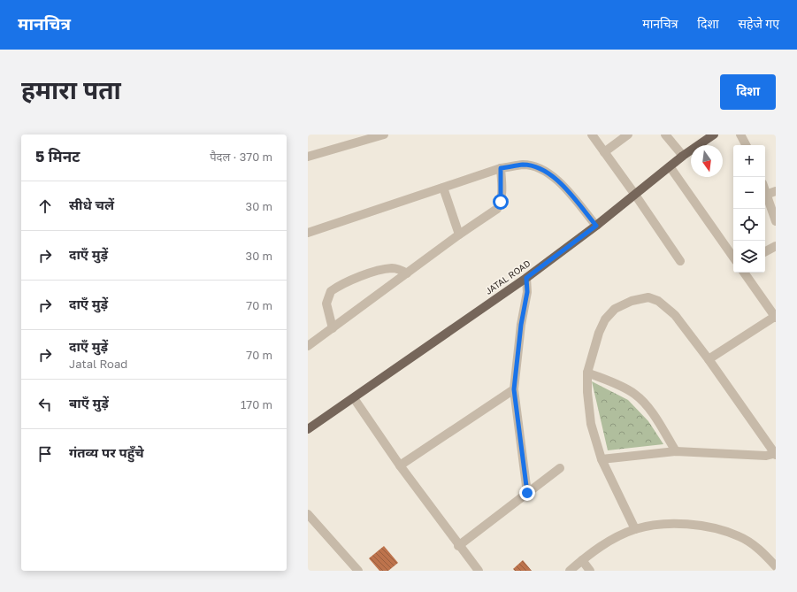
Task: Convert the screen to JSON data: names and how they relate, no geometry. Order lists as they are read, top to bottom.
{
  "streets": {
    "main road": ["JATAL ROAD"]
  },
  "north": "bottom",
  "page": {
    "header": "मानचित्र",
    "nav": ["मानचित्र", "दिशा", "सहेजे गए"],
    "buttons": "दिशा",
    "title": "हमारा पता",
    "heading": ["5 मिनट", "पैदल · 370 m"],
    "map_buttons": ["+", "−"],
    "list": [
      ["सीधे चलें", "30 m"],
      ["दाएँ मुड़ें", "30 m"],
      ["दाएँ मुड़ें", "70 m"],
      ["दाएँ मुड़ें", "Jatal Road", "70 m"],
      ["बाएँ मुड़ें", "170 m"],
      "गंतव्य पर पहुँचे"
    ]
  }
}
